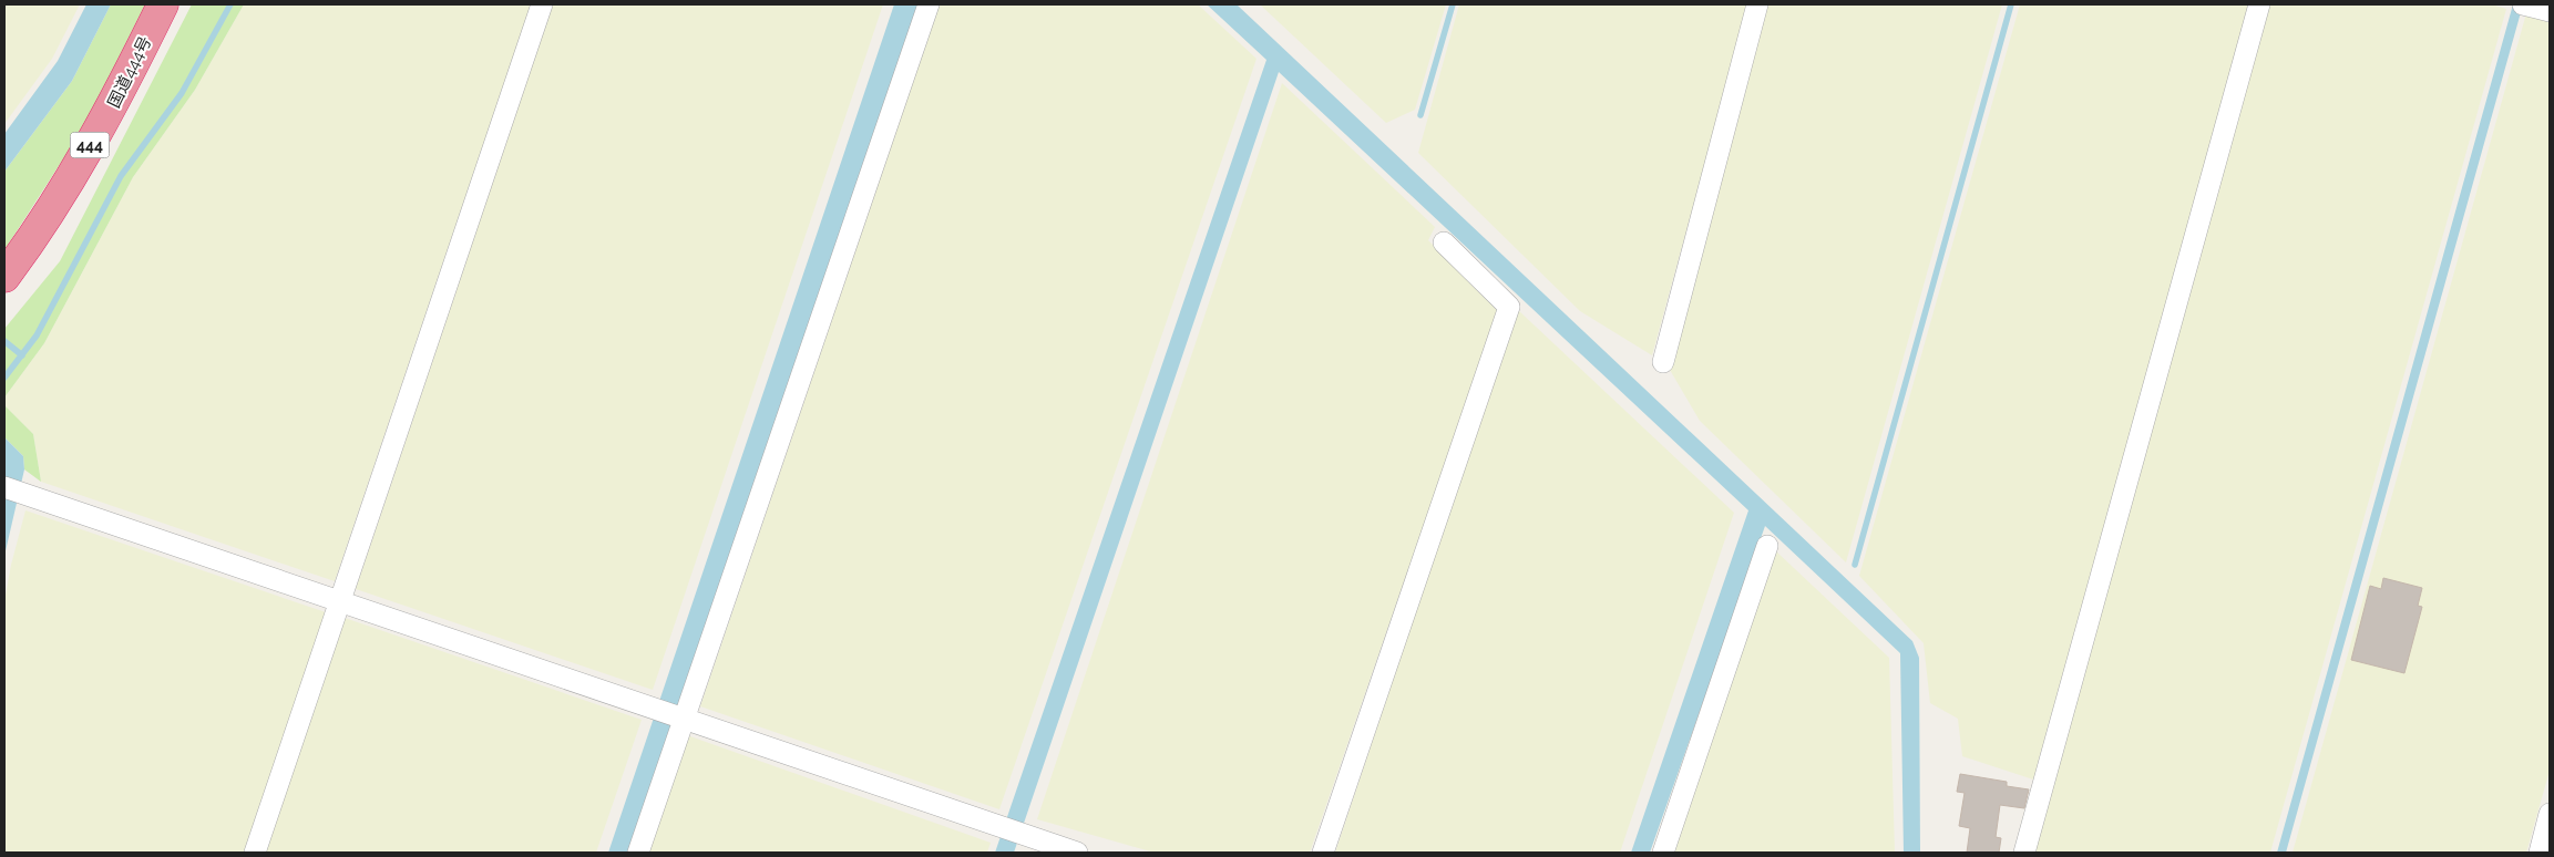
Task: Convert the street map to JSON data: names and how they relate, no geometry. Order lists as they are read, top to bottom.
{
  "streets": {
    "highway": ["国道444号", "444"]
  }
}
